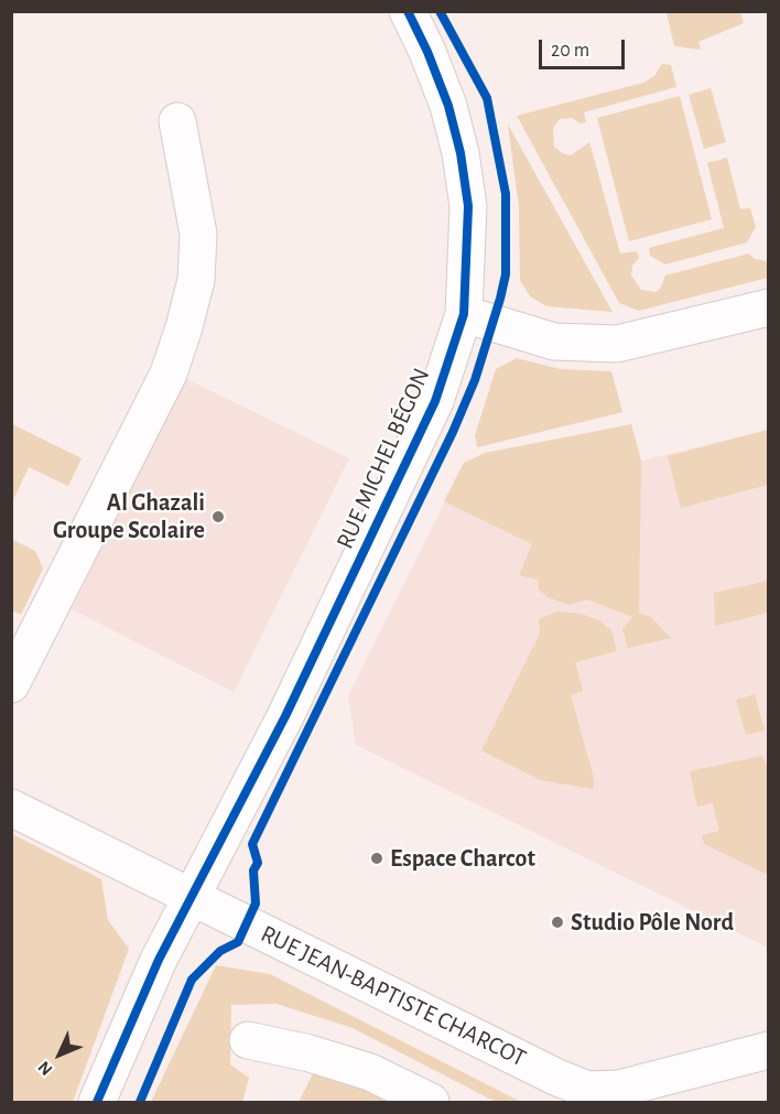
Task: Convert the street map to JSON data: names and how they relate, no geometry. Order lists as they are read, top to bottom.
{
  "streets": {
    "street": ["RUE MICHEL BÉGON", "RUE JEAN-BAPTISTE CHARCOT"]
  },
  "crossings": [
    ["RUE MICHEL BÉGON", "RUE JEAN-BAPTISTE CHARCOT"]
  ],
  "places": ["Al Ghazali Groupe Scolaire", "Espace Charcot", "Studio Pôle Nord"],
  "scale_bar": "20 m",
  "north": "bottom left"
}
